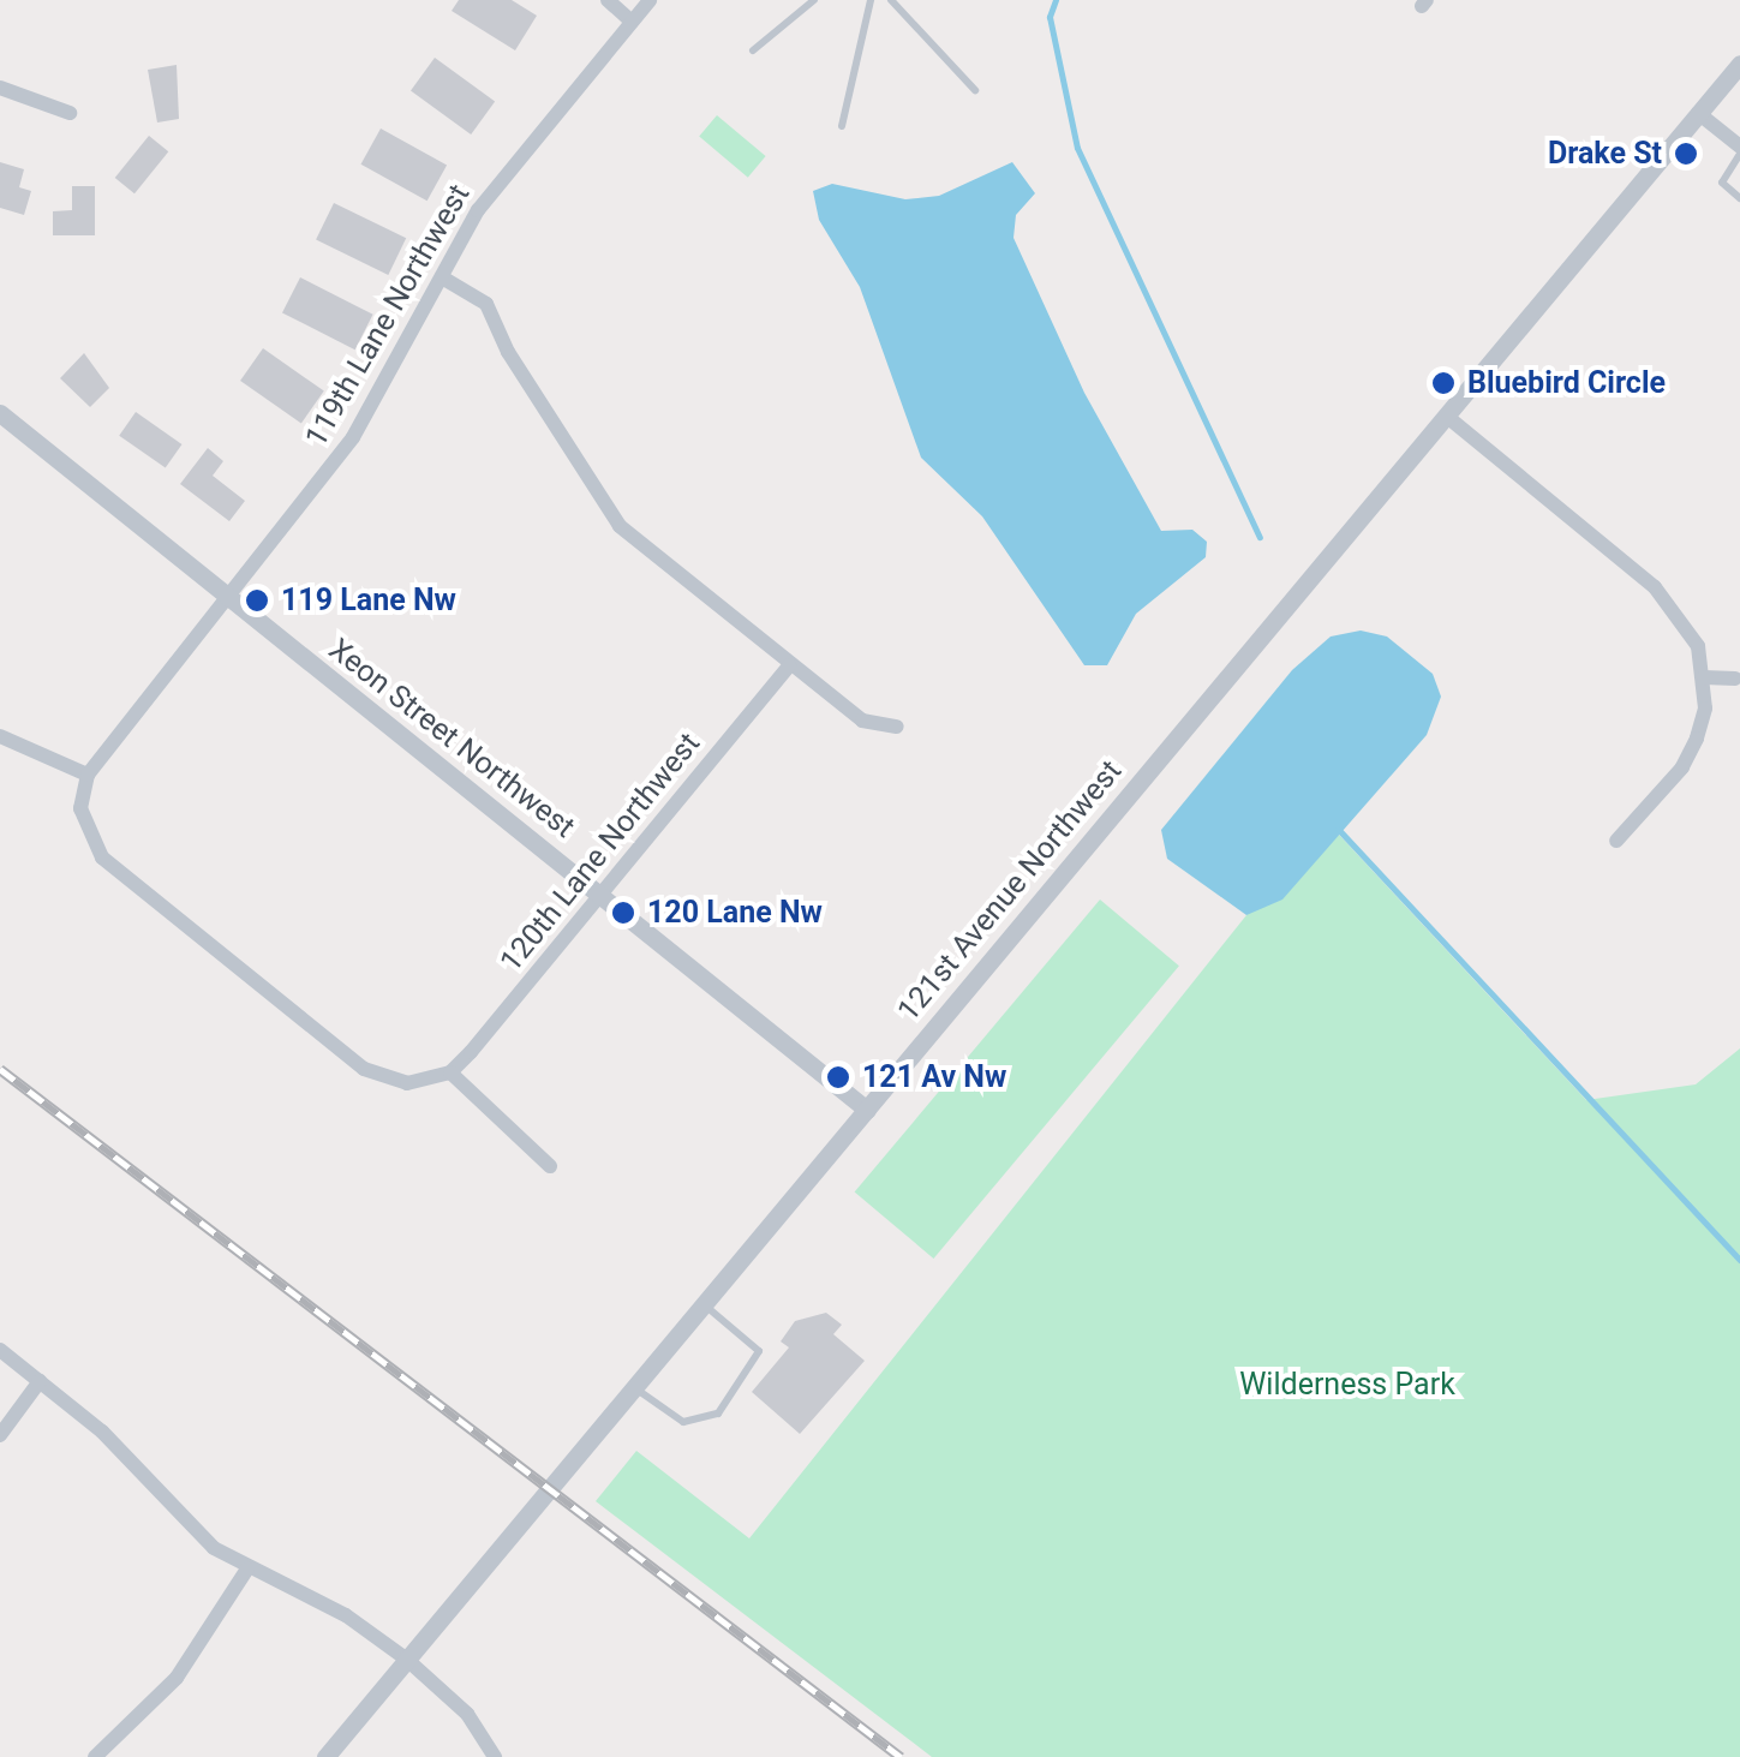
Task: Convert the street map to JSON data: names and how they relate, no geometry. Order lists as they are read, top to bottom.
{
  "streets": {
    "street": [
      "119th Lane Northwest",
      "Xeon Street Northwest",
      "120th Lane Northwest",
      "121st Avenue Northwest"
    ]
  },
  "crossings": [
    ["119th Lane Northwest", "Xeon Street Northwest"],
    ["Xeon Street Northwest", "120th Lane Northwest"],
    ["Xeon Street Northwest", "121st Avenue Northwest"]
  ],
  "parks": ["Wilderness Park"],
  "places": [
    "Drake St",
    "Bluebird Circle",
    "119 Lane Nw",
    "120 Lane Nw",
    "121 Av Nw"
  ]
}
